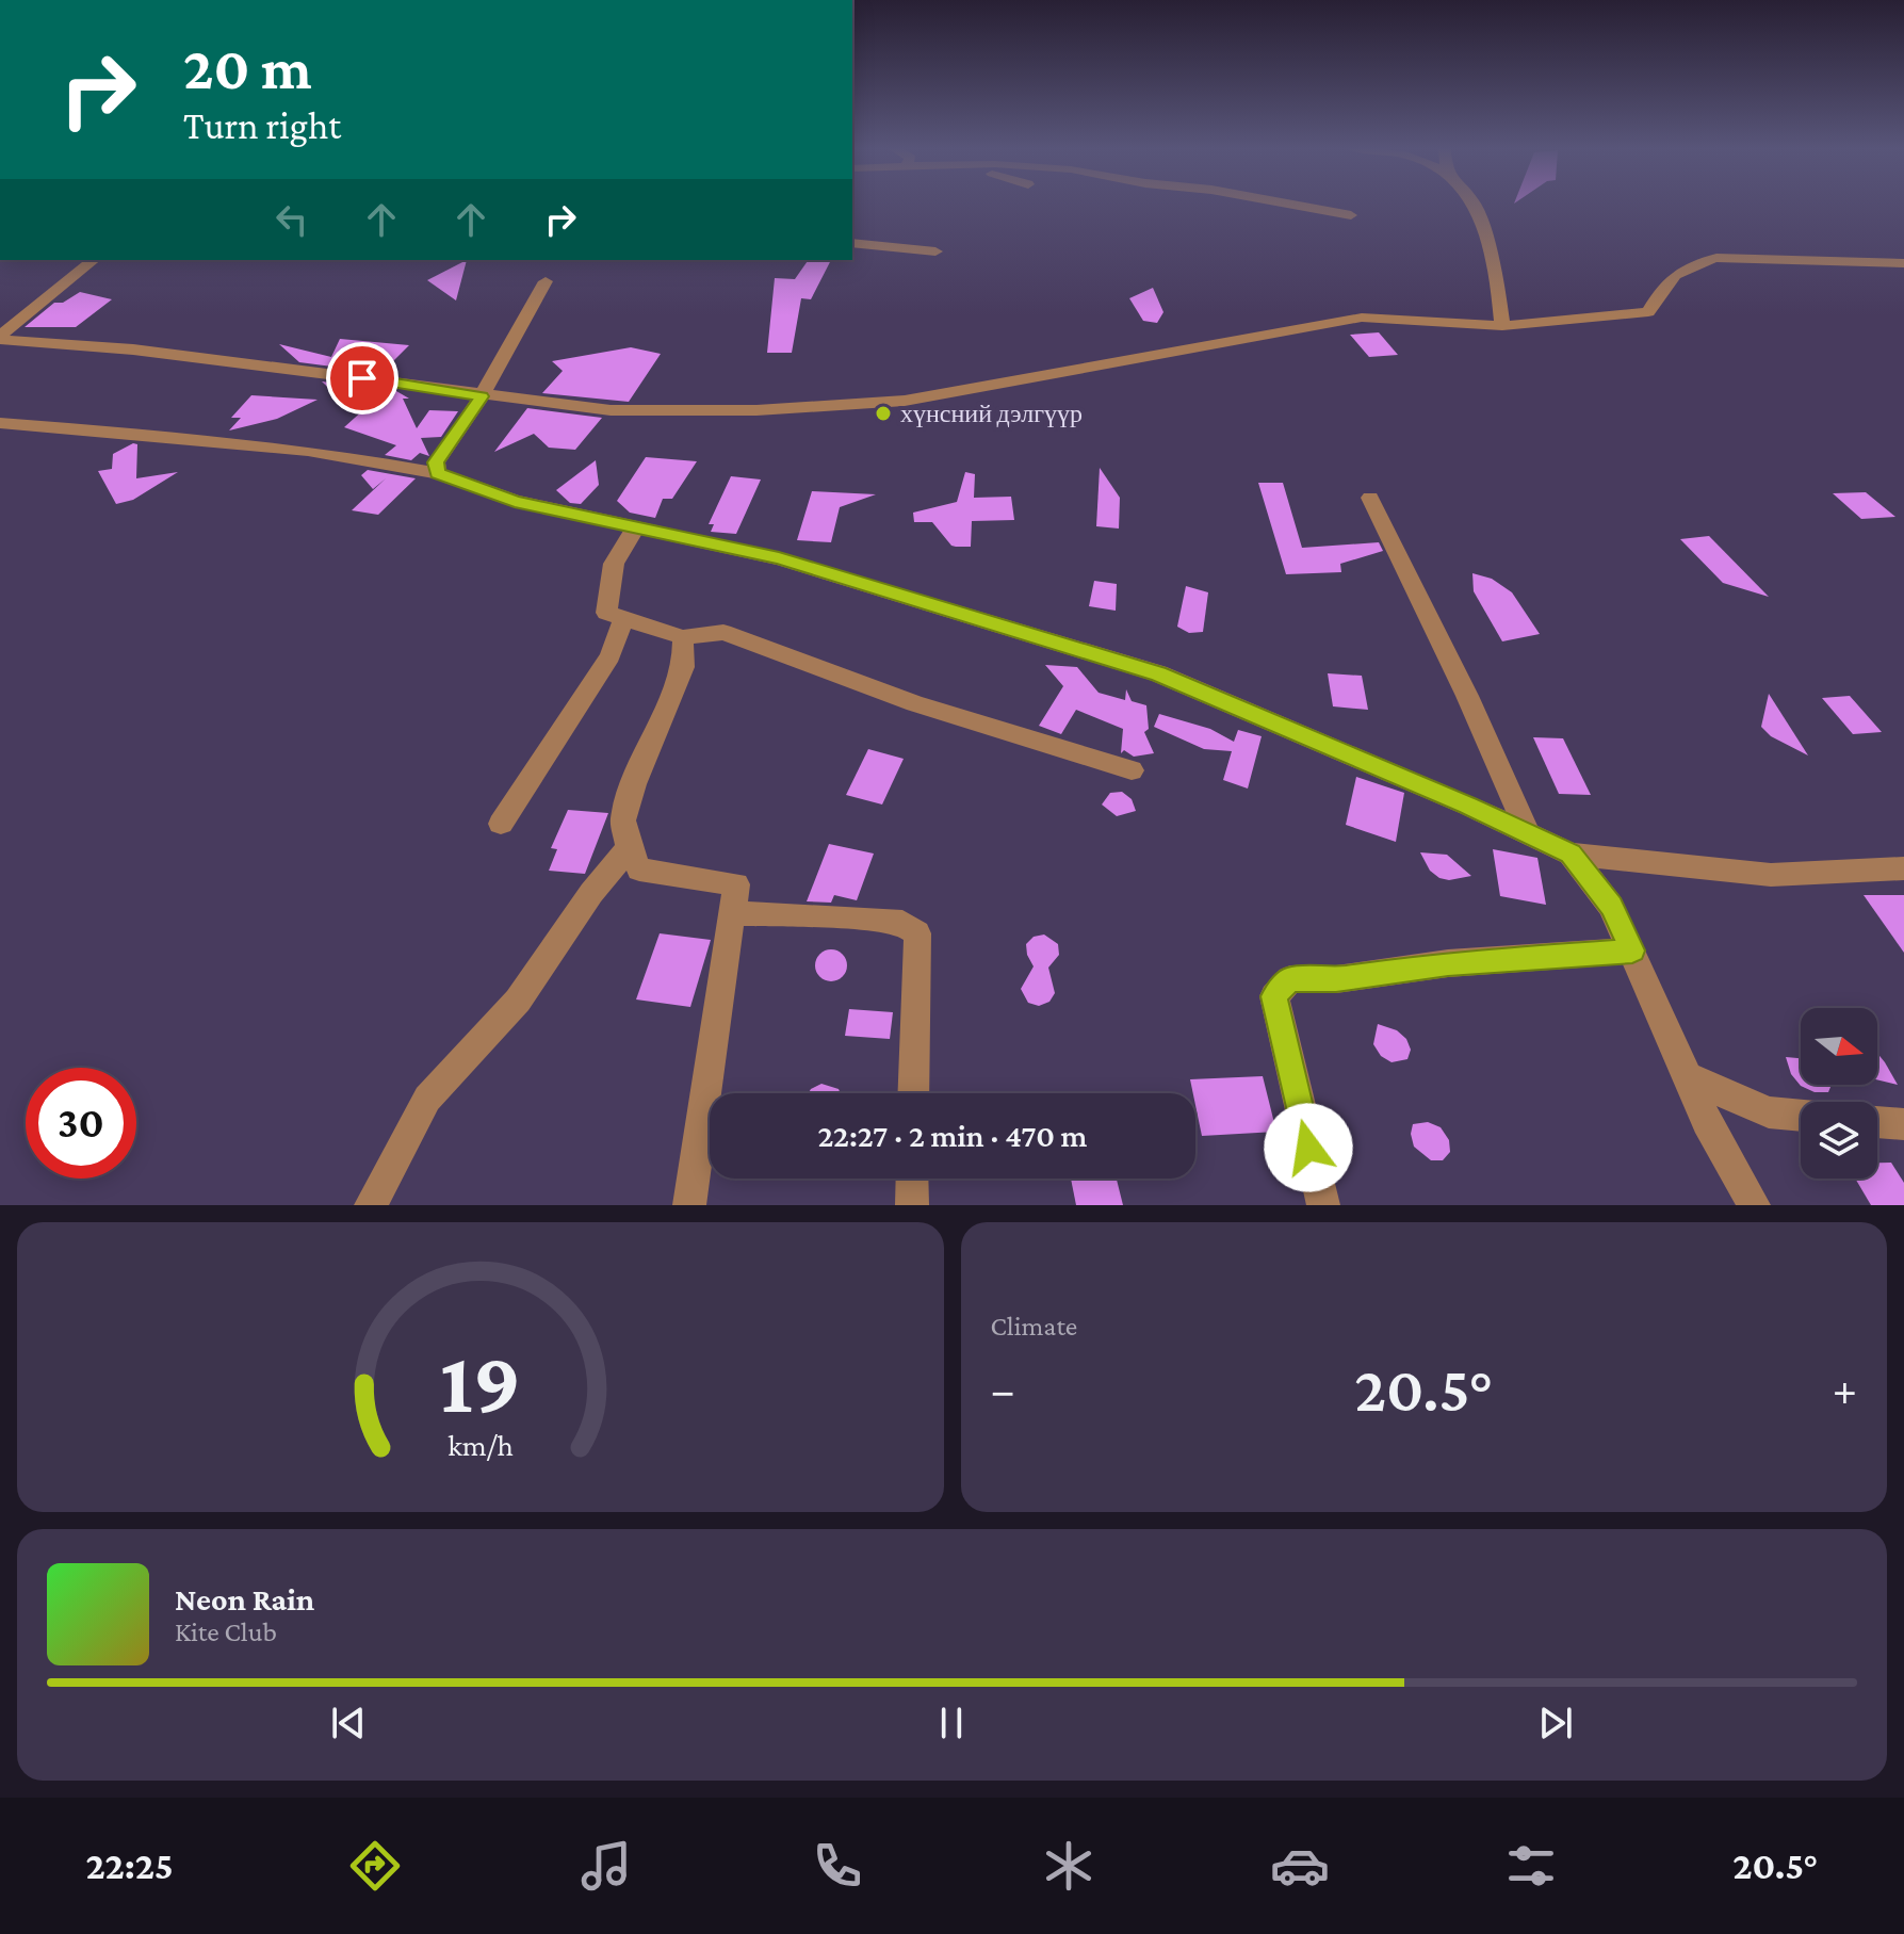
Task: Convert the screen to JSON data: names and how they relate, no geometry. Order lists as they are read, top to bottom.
{
  "places": ["хүнсний дэлгүүр"],
  "north": "right",
  "page": {
    "turn": ["20 m", "Turn right"],
    "limit": "30",
    "trip": "22:27 · 2 min · 470 m",
    "tile": "Climate",
    "heat": ["−", "20.5°", "+"],
    "song": ["Neon Rain", "Kite Club"],
    "tabs": ["22:25", "20.5°"],
    "gauge": ["19", "km/h"]
  }
}
